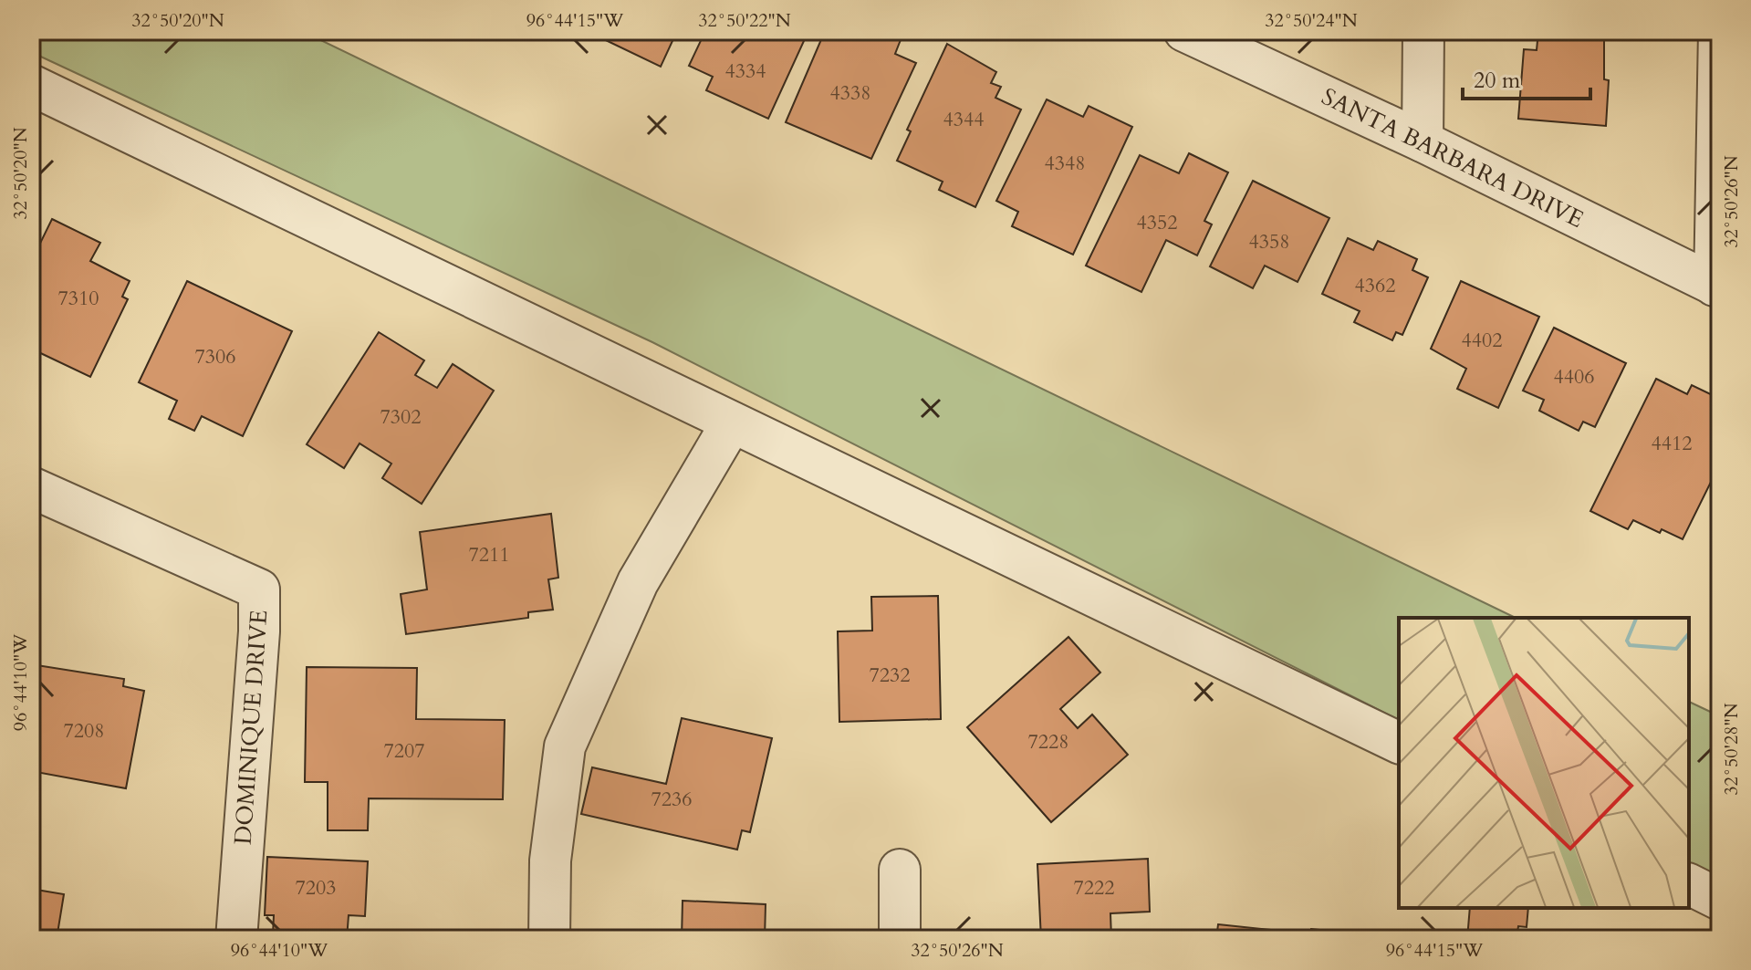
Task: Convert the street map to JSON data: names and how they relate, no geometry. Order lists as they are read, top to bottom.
{
  "streets": {
    "street": ["SANTA BARBARA DRIVE", "DOMINIQUE DRIVE"]
  },
  "house_numbers": [
    "4334",
    "4338",
    "4344",
    "4348",
    "4352",
    "4358",
    "4362",
    "7310",
    "4402",
    "7306",
    "4406",
    "7302",
    "4412",
    "7211",
    "7232",
    "7208",
    "7228",
    "7207",
    "7236",
    "7203",
    "7222"
  ],
  "scale_bar": "20 m",
  "coordinates": [
    "32°50'20\"N",
    "96°44'15\"W",
    "32°50'22\"N",
    "32°50'24\"N",
    "32°50'26\"N",
    "96°44'10\"W",
    "32°50'28\"N"
  ]
}
